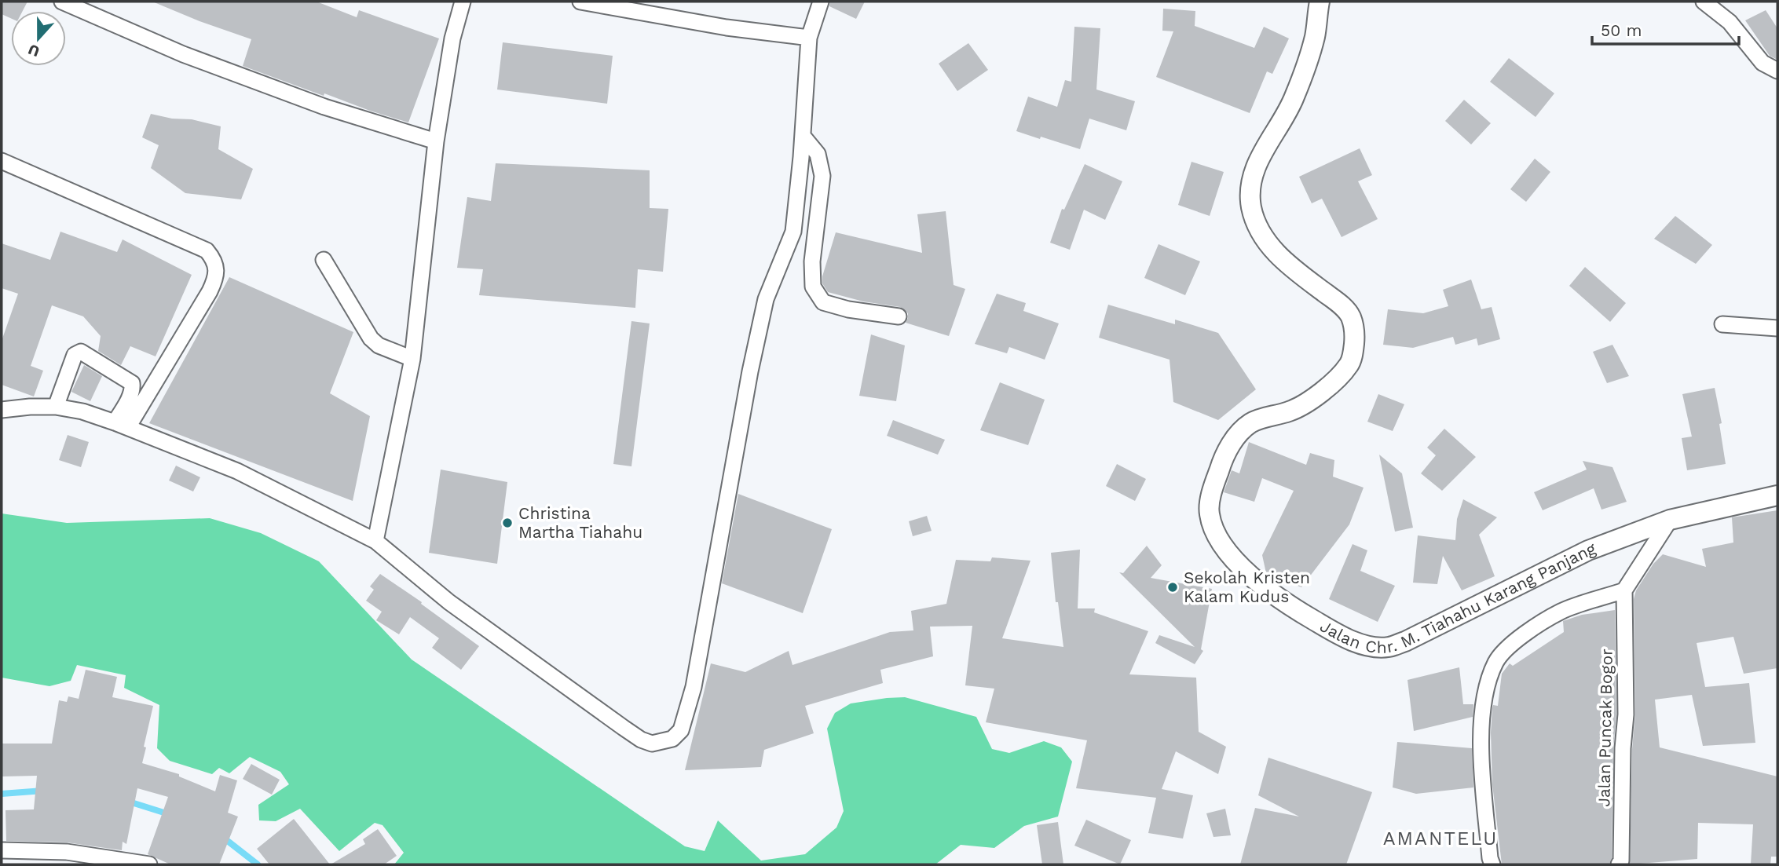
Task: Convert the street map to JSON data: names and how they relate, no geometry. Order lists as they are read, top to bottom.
{
  "streets": {
    "street": ["Jalan Chr. M. Tiahahu Karang Panjang", "Jalan Puncak Bogor"]
  },
  "districts": ["AMANTELU"],
  "places": ["Christina Martha Tiahahu", "Sekolah Kristen Kalam Kudus"],
  "scale_bar": "50 m",
  "north": "bottom"
}
